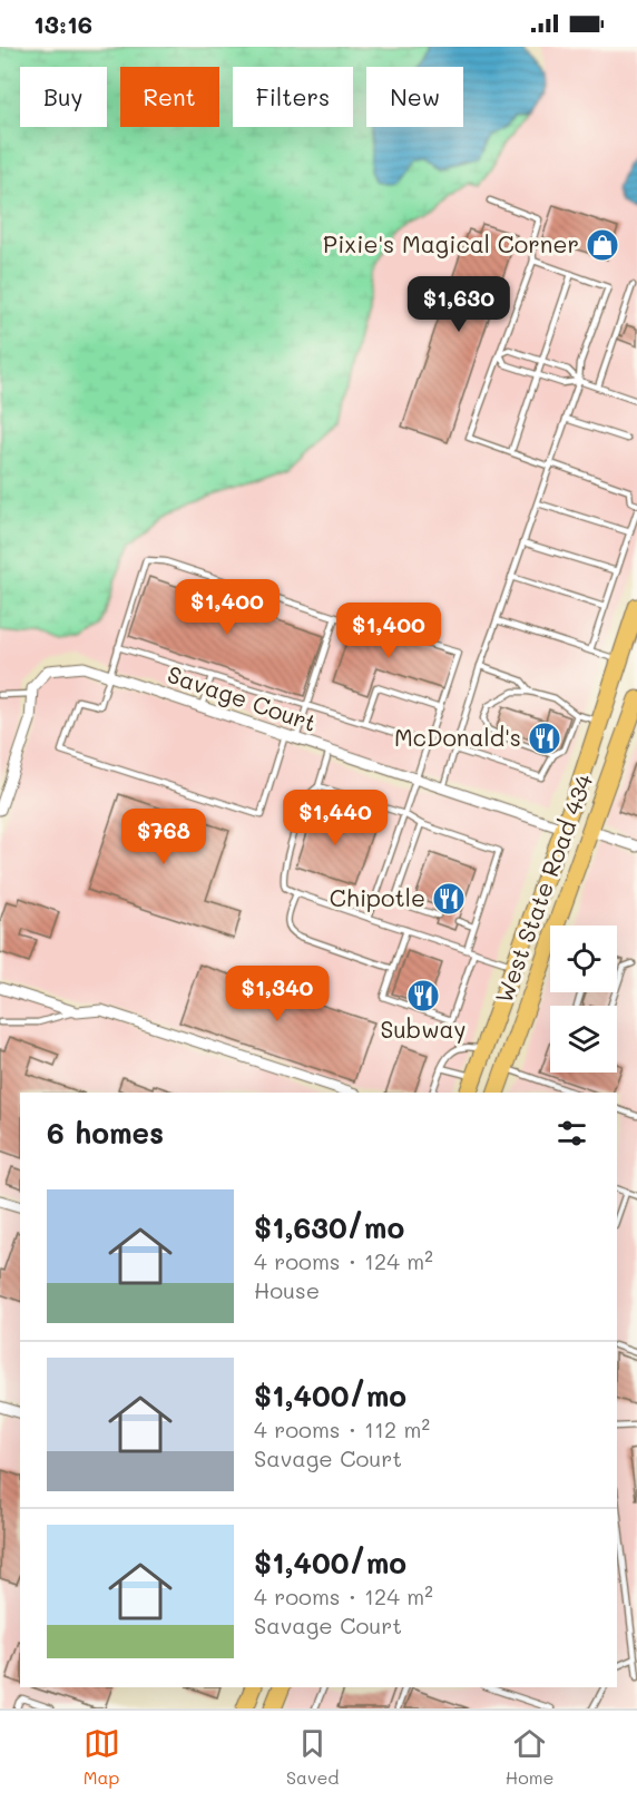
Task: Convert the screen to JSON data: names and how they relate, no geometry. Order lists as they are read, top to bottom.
{
  "streets": {
    "main road": ["West State Road 434"],
    "street": ["Savage Court"]
  },
  "crossings": [
    ["Savage Court", "West State Road 434"]
  ],
  "places": {
    "shop": ["Pixie's Magical Corner"],
    "restaurant": ["McDonald's", "Chipotle", "Subway"]
  },
  "page": {
    "status": "13:16",
    "chip": [
      "Buy",
      "Rent",
      "Filters",
      "New"
    ],
    "price": [
      "$1,630",
      "$1,400",
      "$1,400",
      "$1,440",
      "$768",
      "$1,340"
    ],
    "heading": "6 homes",
    "list": [
      {
        "name": "$1,630/mo",
        "note": "4 rooms · 124 m² · House"
      },
      {
        "name": "$1,400/mo",
        "note": "4 rooms · 112 m² · Savage Court"
      },
      {
        "name": "$1,400/mo",
        "note": "4 rooms · 124 m² · Savage Court"
      }
    ],
    "tabs": ["Map", "Saved", "Home"]
  }
}
